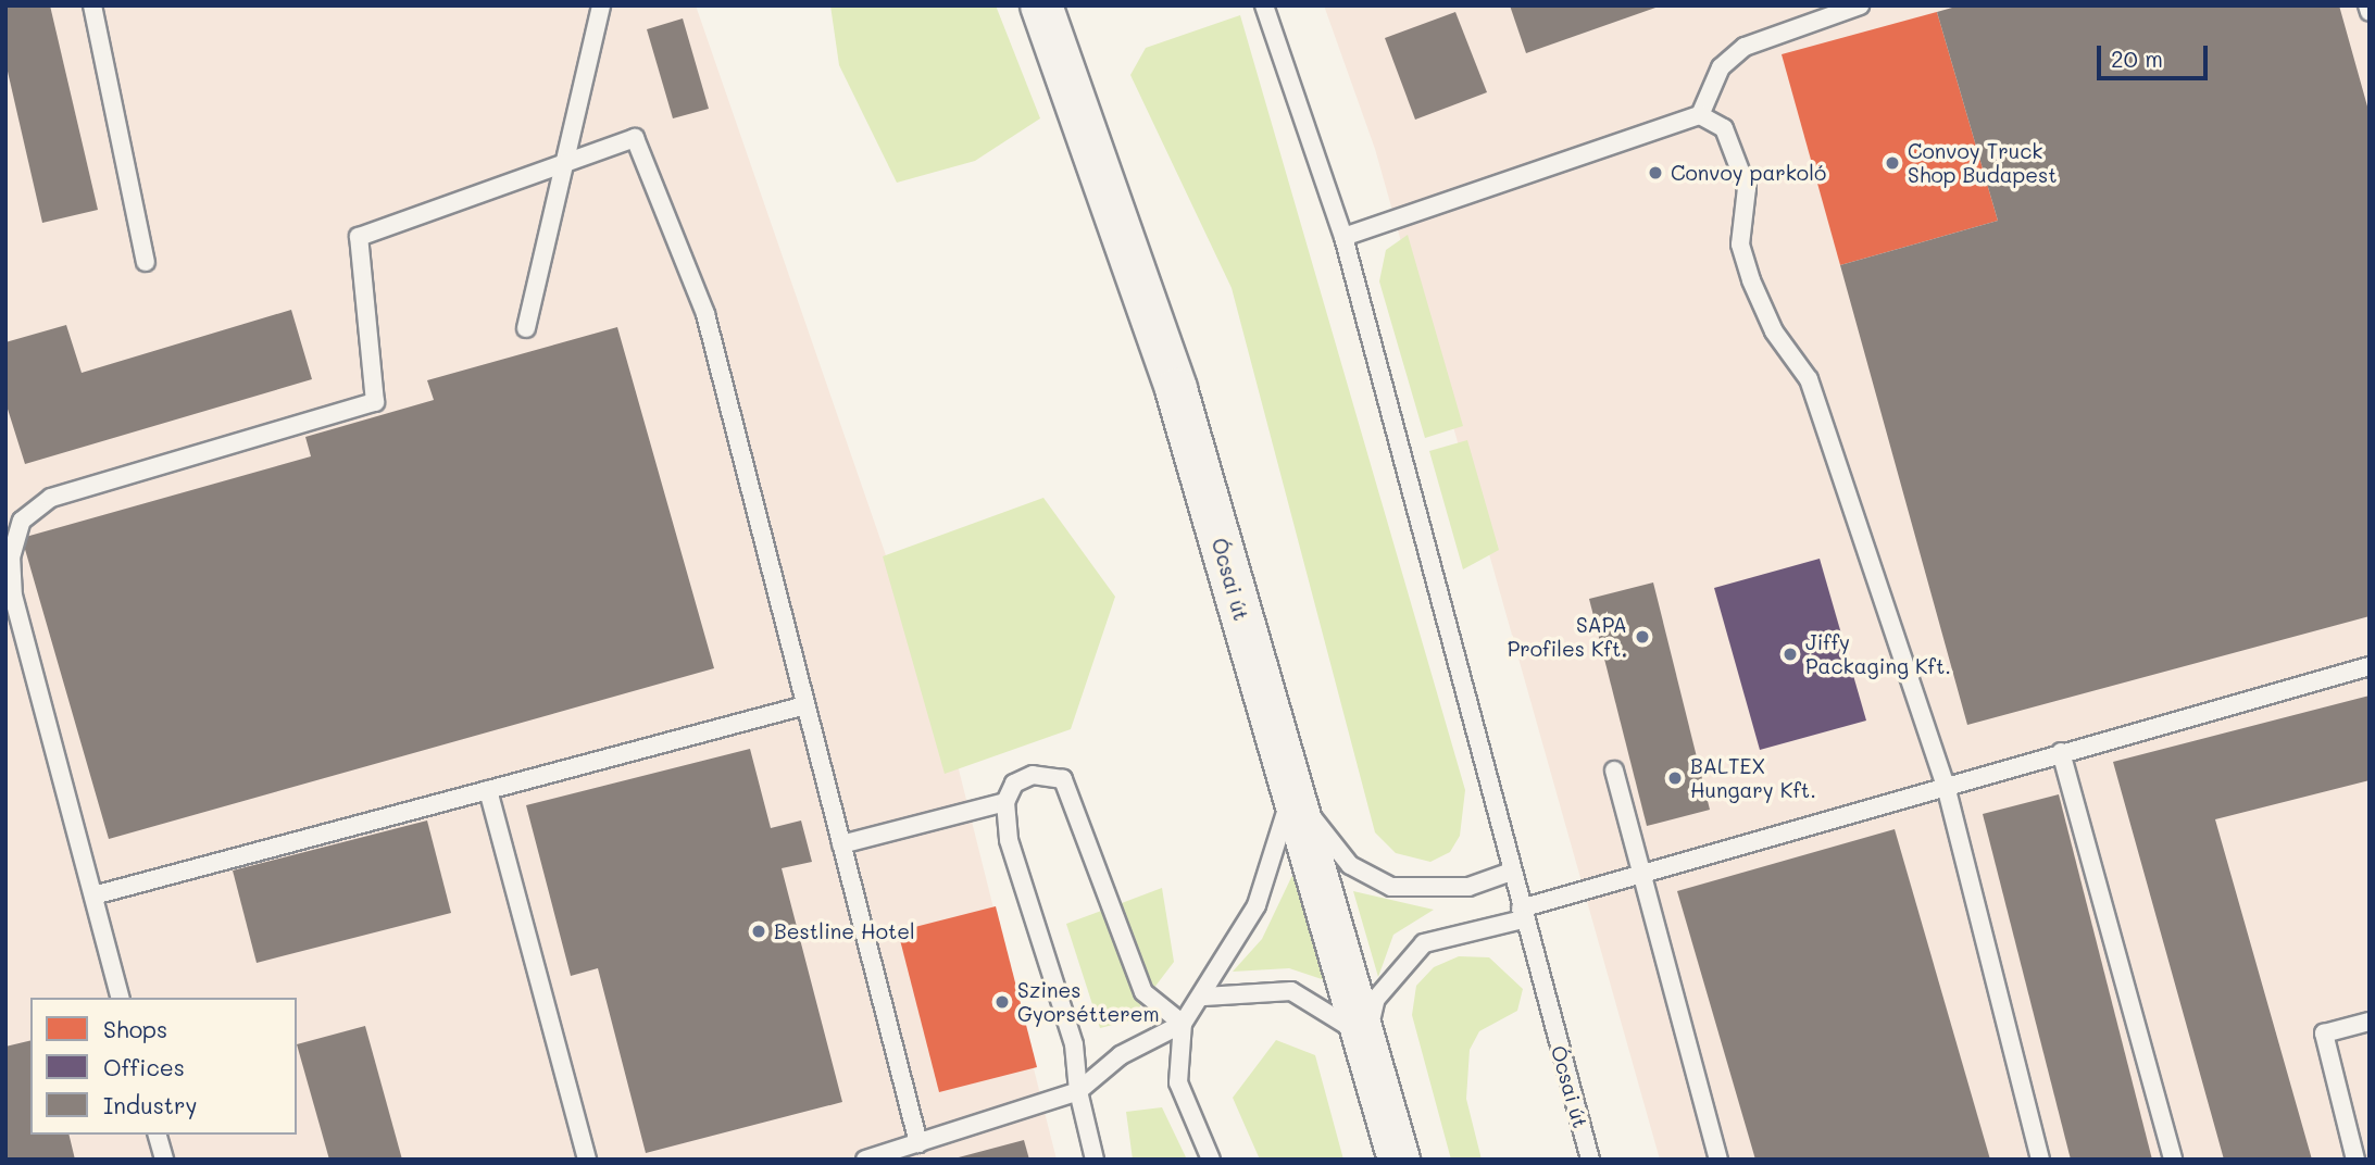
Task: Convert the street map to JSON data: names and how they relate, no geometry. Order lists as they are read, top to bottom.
{
  "streets": {
    "main road": ["Ócsai út"]
  },
  "places": [
    "Convoy Truck Shop Budapest",
    "Convoy parkoló",
    "SAPA Profiles Kft.",
    "Jiffy Packaging Kft.",
    "BALTEX Hungary Kft.",
    "Bestline Hotel",
    "Szines Gyorsétterem"
  ],
  "legend": ["Shops", "Offices", "Industry"],
  "scale_bar": "20 m"
}
